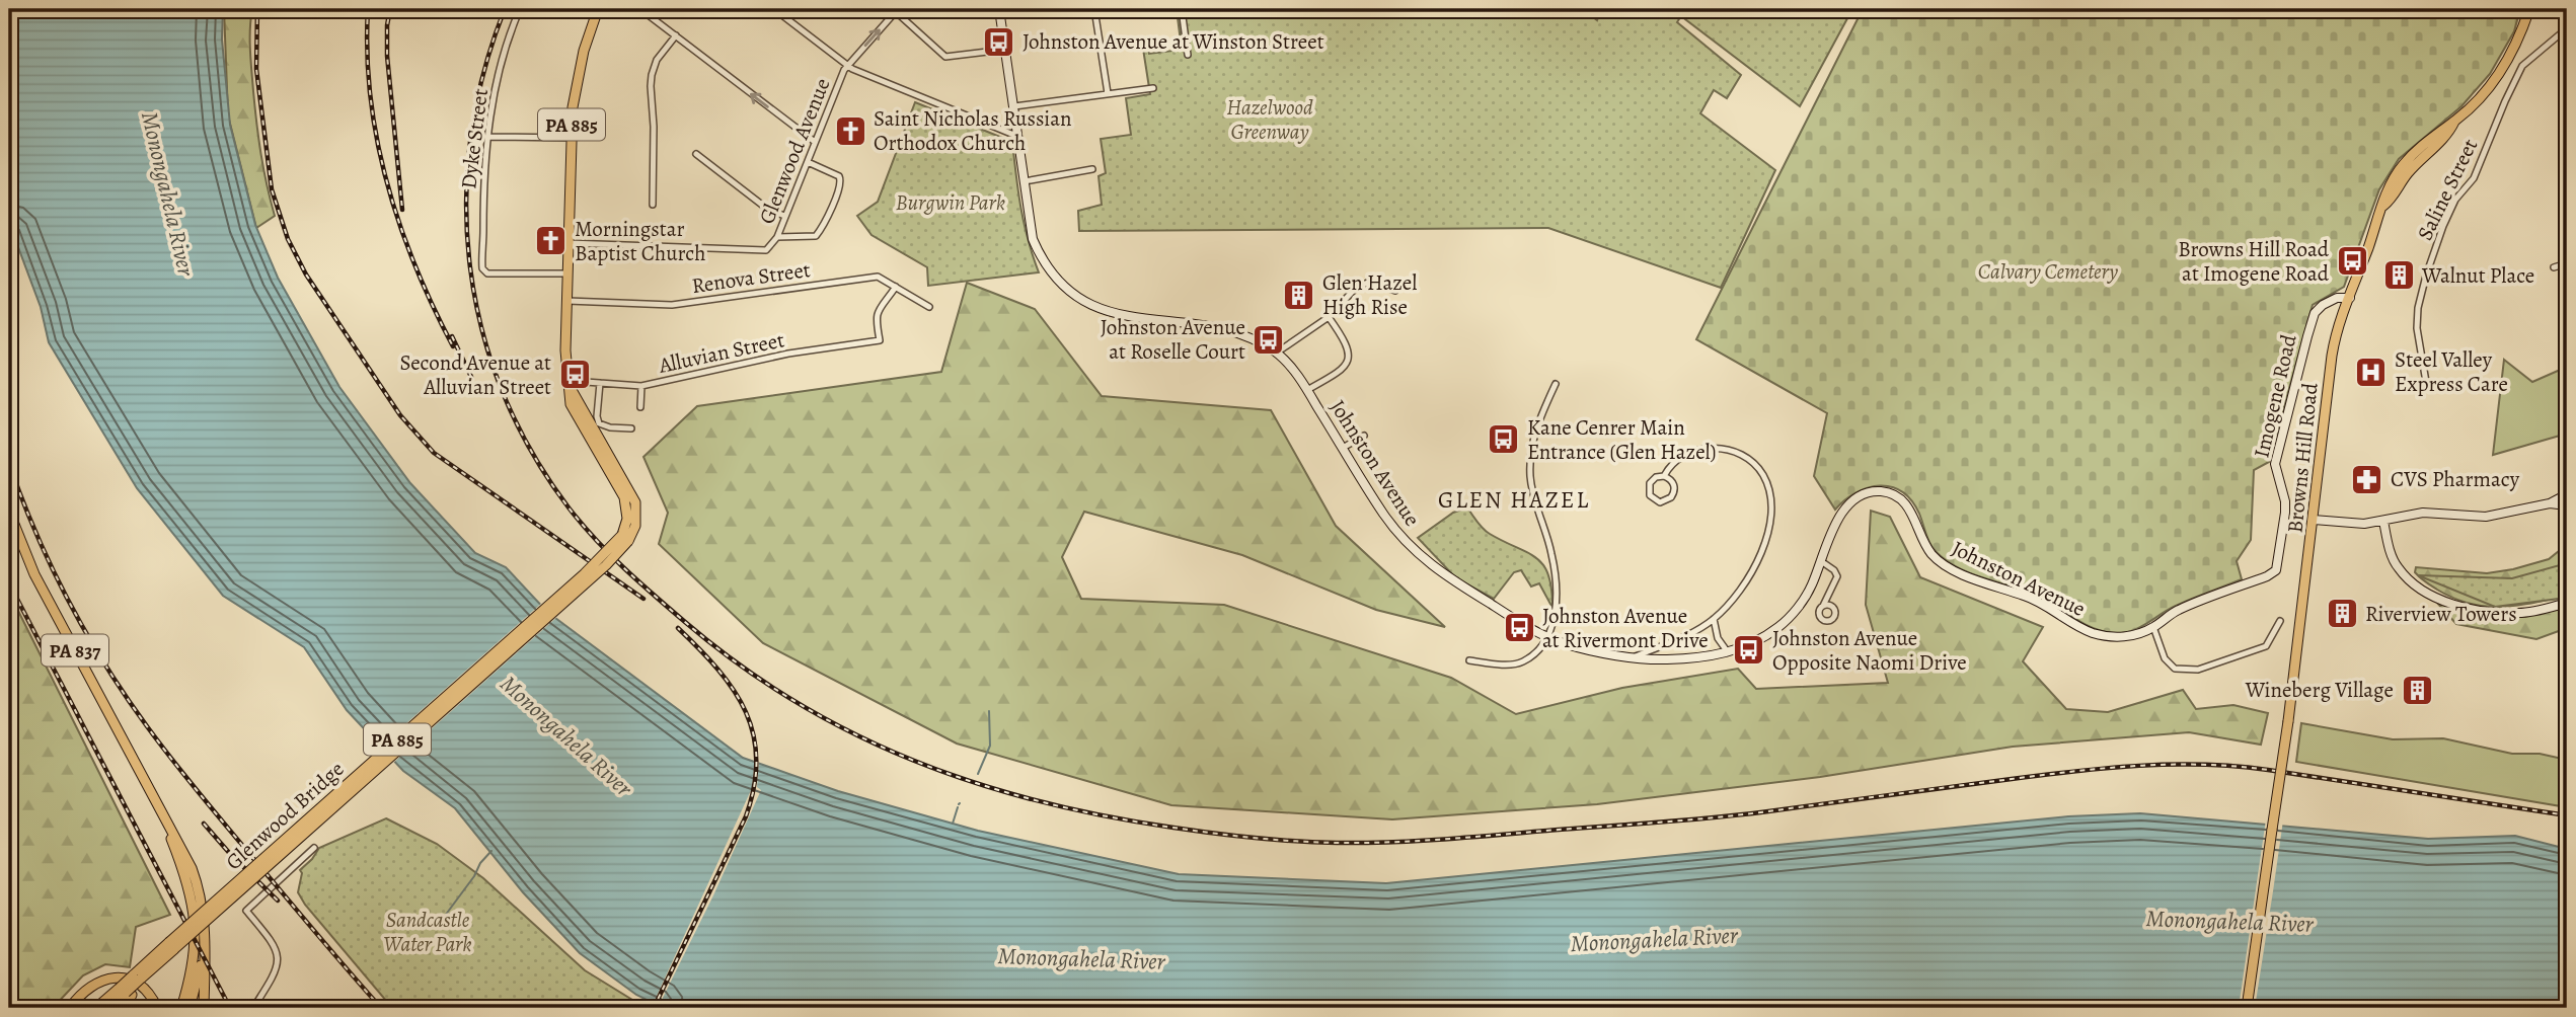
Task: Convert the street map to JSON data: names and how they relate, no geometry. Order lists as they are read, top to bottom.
{
  "streets": {
    "main road": [
      "PA 885",
      "Browns Hill Road",
      "PA 837",
      "Glenwood Bridge"
    ],
    "street": [
      "Dyke Street",
      "Glenwood Avenue",
      "Saline Street",
      "Renova Street",
      "Alluvian Street",
      "Imogene Road",
      "Johnston Avenue"
    ]
  },
  "crossings": [
    ["PA 885", "Dyke Street"],
    ["PA 885", "Glenwood Avenue"],
    ["PA 885", "Renova Street"],
    ["PA 885", "Alluvian Street"],
    ["PA 885", "Glenwood Bridge"],
    ["Renova Street", "Alluvian Street"],
    ["Alluvian Street", "Glenwood Bridge"],
    ["Imogene Road", "Browns Hill Road"],
    ["Imogene Road", "Johnston Avenue"]
  ],
  "districts": ["GLEN HAZEL"],
  "water": ["Monongahela River"],
  "parks": [
    "Hazelwood Greenway",
    "Burgwin Park",
    "Calvary Cemetery",
    "Sandcastle Water Park"
  ],
  "places": {
    "bus stop": [
      "Johnston Avenue at Winston Street",
      "Browns Hill Road at Imogene Road",
      "Johnston Avenue at Roselle Court",
      "Second Avenue at Alluvian Street",
      "Kane Cenrer Main Entrance (Glen Hazel)",
      "Johnston Avenue at Rivermont Drive",
      "Johnston Avenue Opposite Naomi Drive"
    ],
    "church": ["Saint Nicholas Russian Orthodox Church", "Morningstar Baptist Church"],
    "building": [
      "Walnut Place",
      "Glen Hazel High Rise",
      "Riverview Towers",
      "Wineberg Village"
    ],
    "hospital": ["Steel Valley Express Care"],
    "pharmacy": ["CVS Pharmacy"]
  }
}
